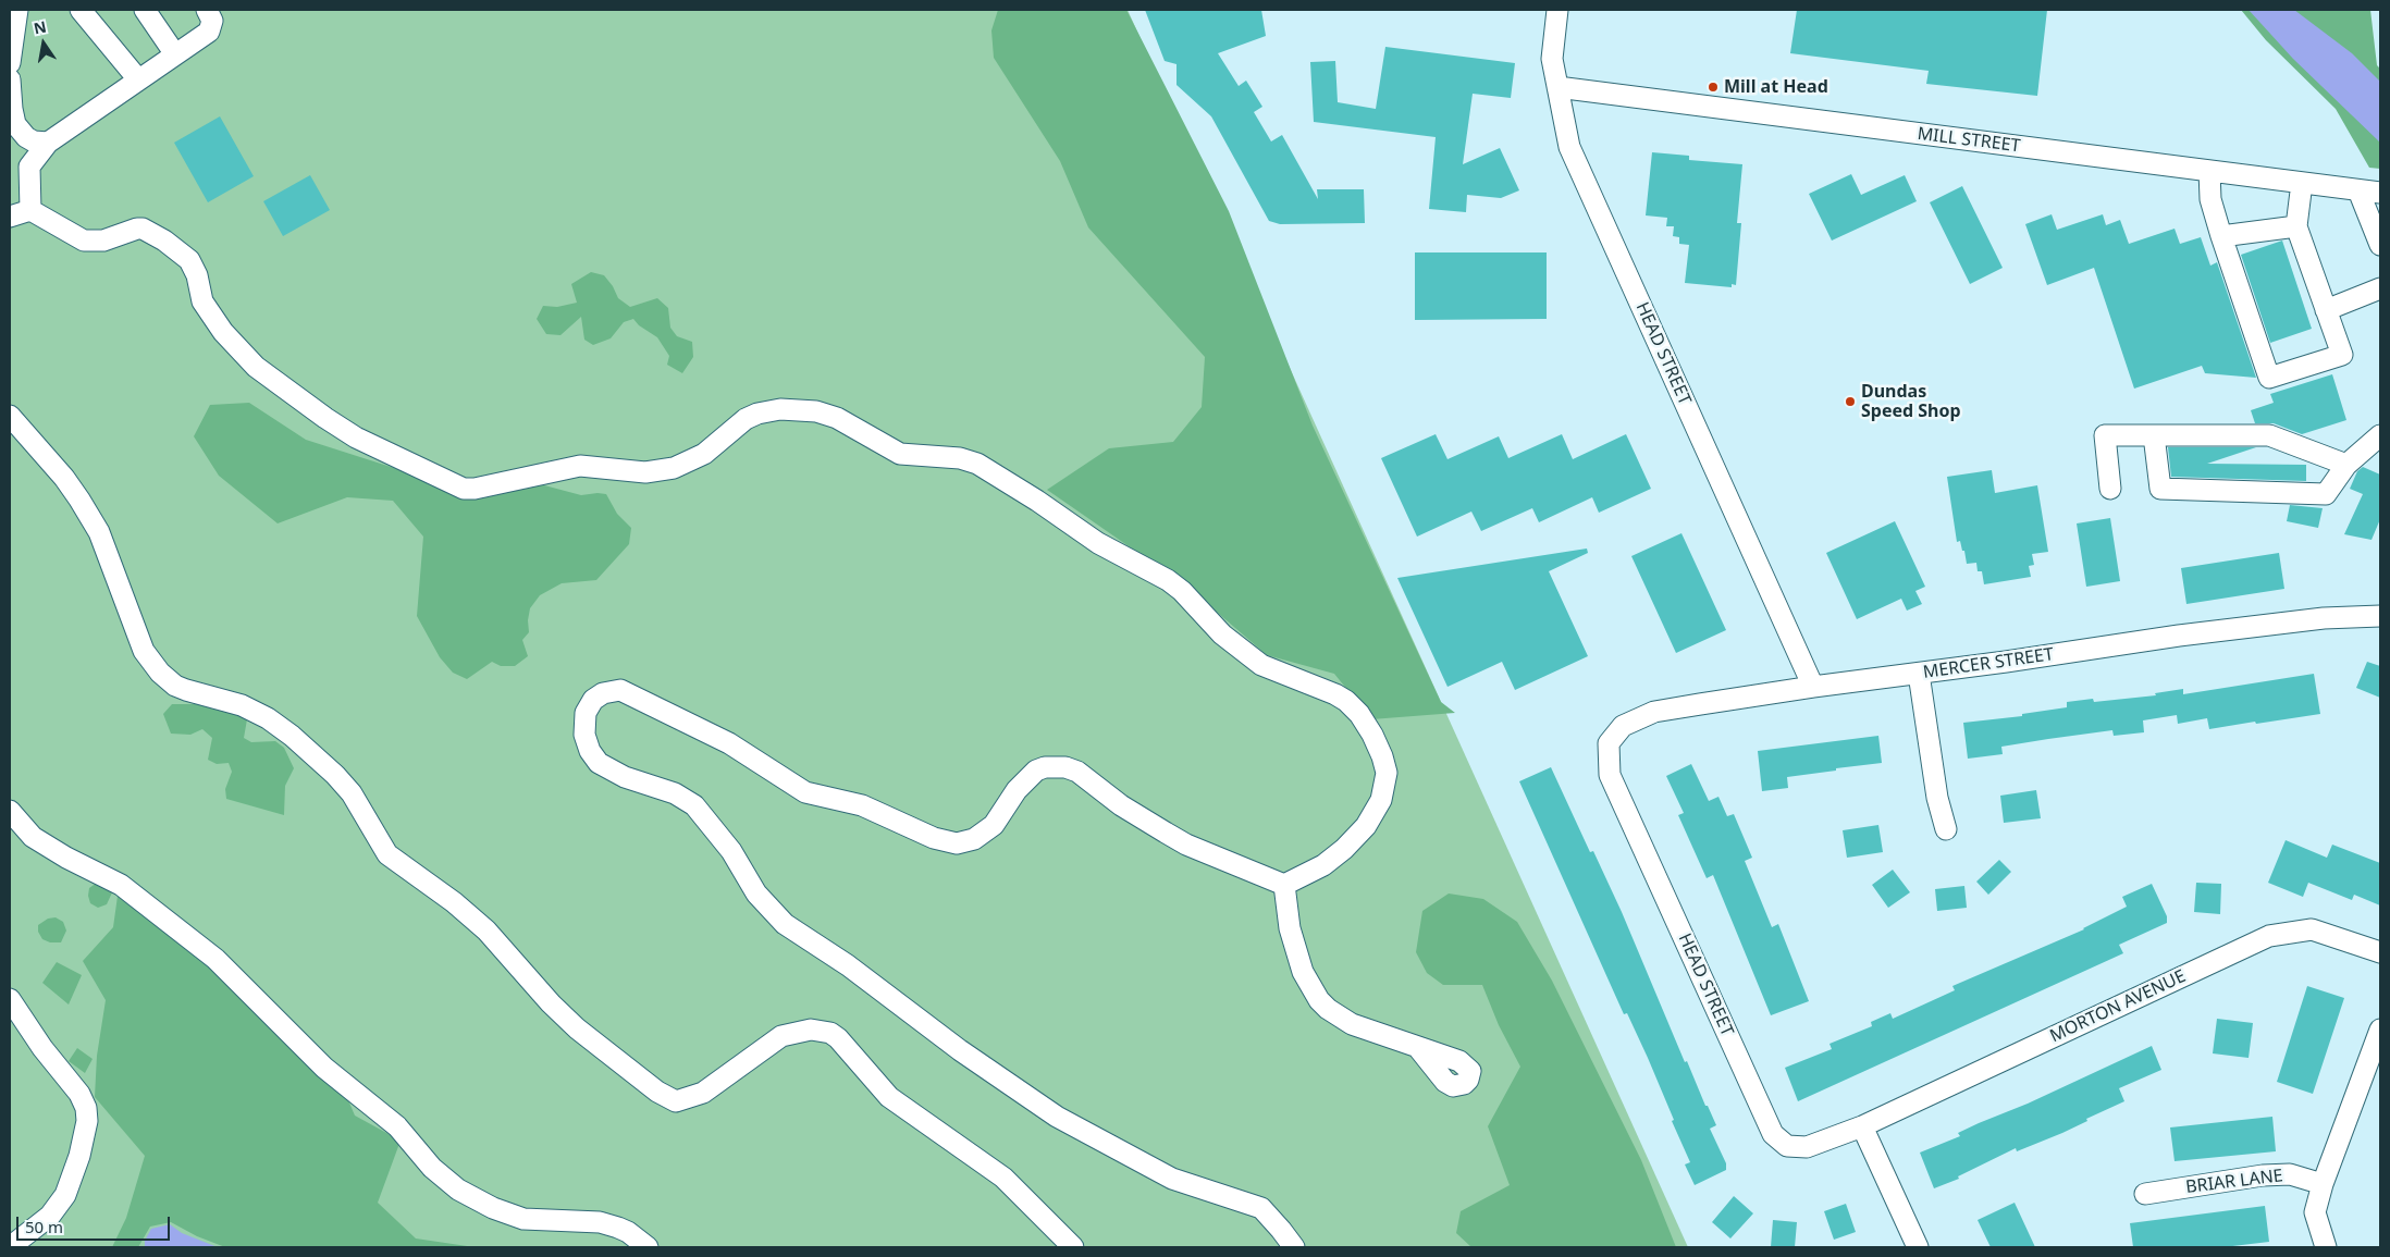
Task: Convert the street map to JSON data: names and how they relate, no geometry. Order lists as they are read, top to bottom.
{
  "streets": {
    "street": [
      "MILL STREET",
      "HEAD STREET",
      "MERCER STREET",
      "MORTON AVENUE",
      "BRIAR LANE"
    ]
  },
  "crossings": [
    ["MILL STREET", "HEAD STREET"],
    ["HEAD STREET", "MERCER STREET"],
    ["HEAD STREET", "MORTON AVENUE"]
  ],
  "places": ["Mill at Head", "Dundas Speed Shop"],
  "scale_bar": "50 m",
  "north": "top"
}
